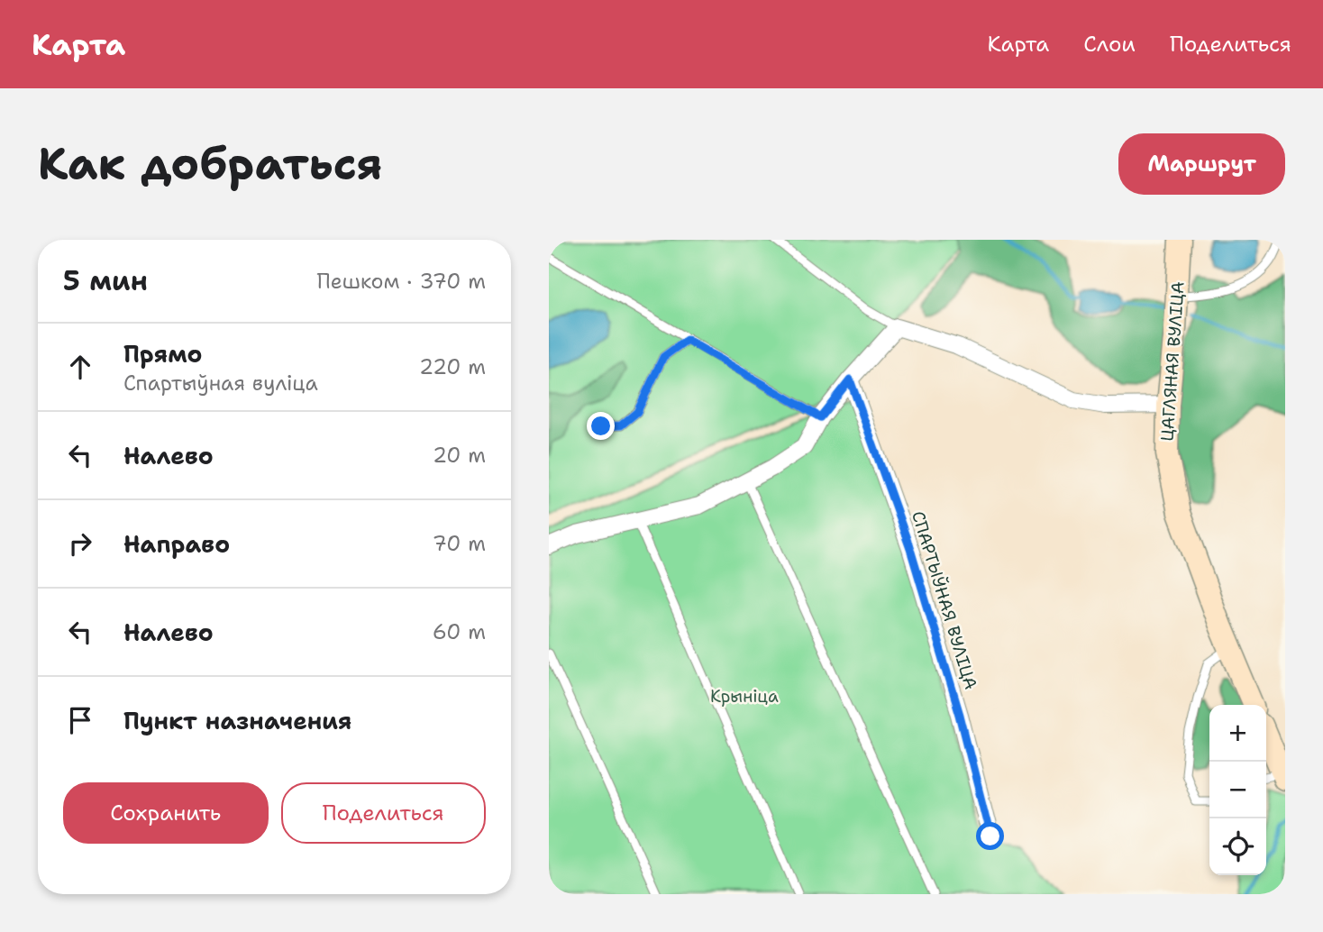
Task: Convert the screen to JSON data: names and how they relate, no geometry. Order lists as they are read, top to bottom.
{
  "streets": {
    "street": ["ЦАГЛЯНАЯ ВУЛІЦА", "СПАРТЫЎНАЯ ВУЛІЦА"]
  },
  "parks": ["Крыніца"],
  "page": {
    "header": "Карта",
    "nav": ["Карта", "Слои", "Поделиться"],
    "buttons": [
      "Маршрут",
      ["Сохранить", "Поделиться"]
    ],
    "title": "Как добраться",
    "heading": ["5 мин", "Пешком · 370 m"],
    "list": [
      ["Прямо", "Спартыўная вуліца", "220 m"],
      ["Налево", "20 m"],
      ["Направо", "70 m"],
      ["Налево", "60 m"],
      "Пункт назначения"
    ],
    "map_buttons": ["+", "−"]
  }
}
